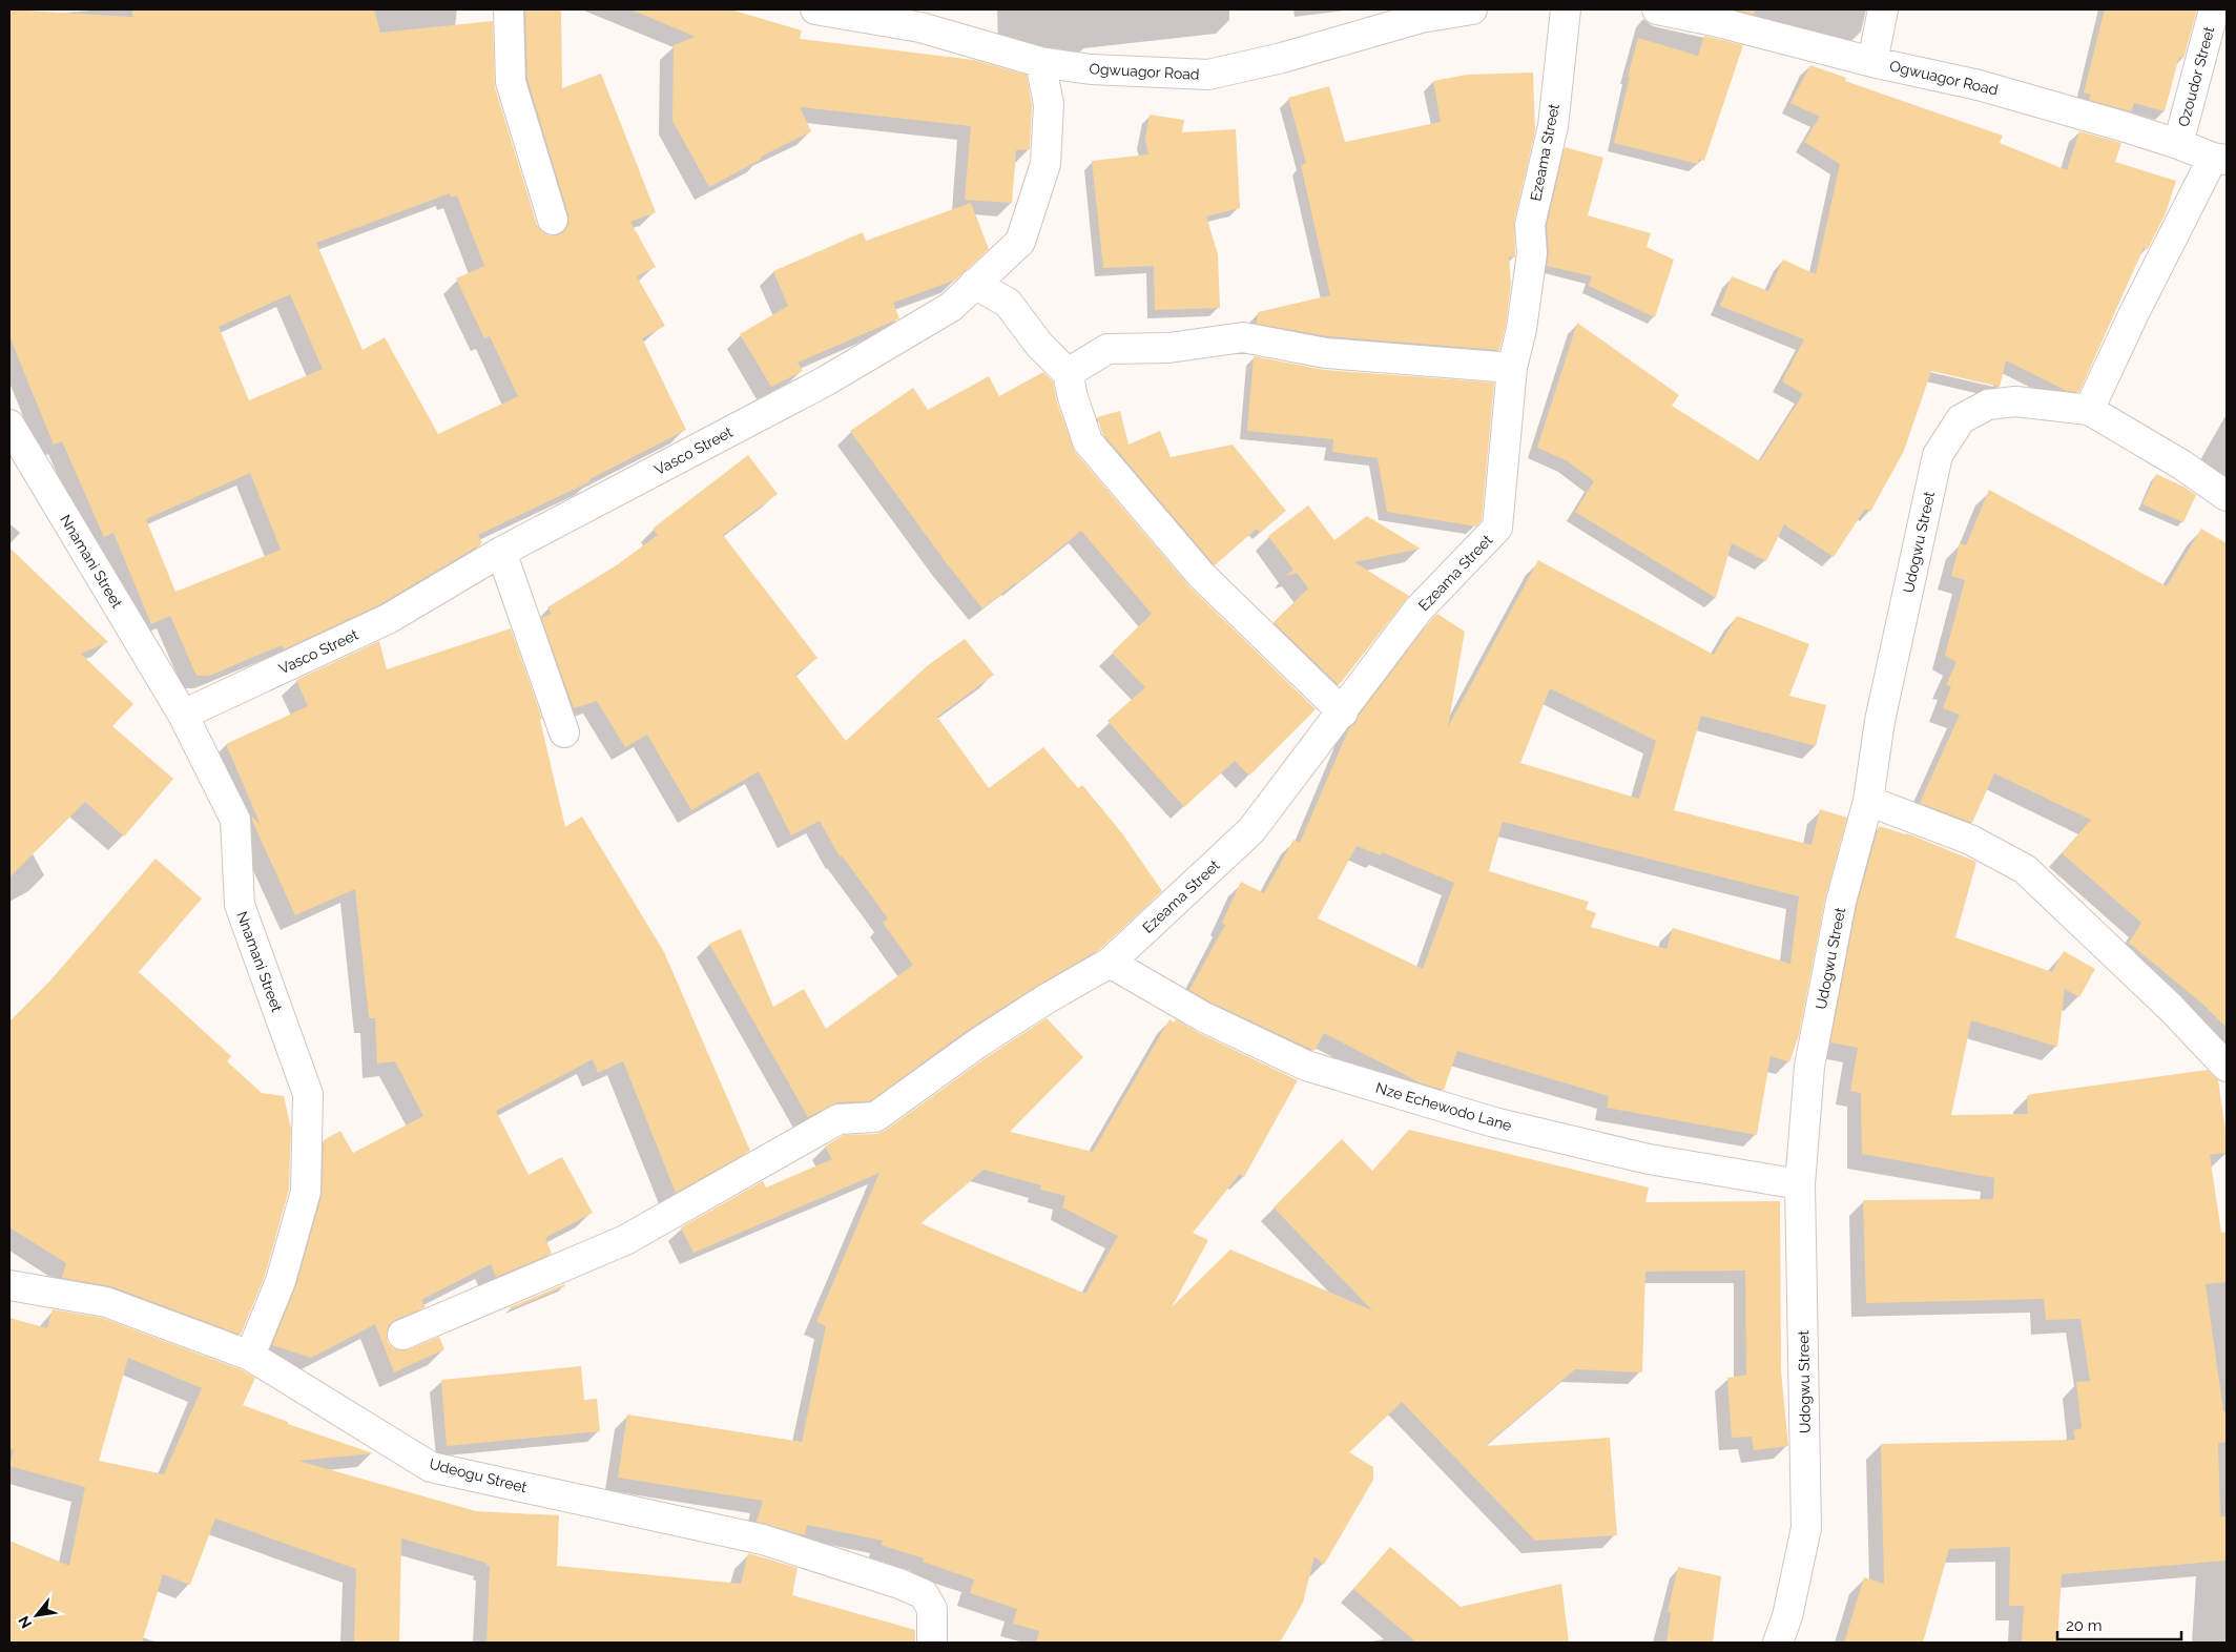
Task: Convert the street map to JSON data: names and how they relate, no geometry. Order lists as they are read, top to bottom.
{
  "streets": {
    "street": [
      "Ogwuagor Road",
      "Ozoudor Street",
      "Ezeama Street",
      "Vasco Street",
      "Udogwu Street",
      "Nnamani Street",
      "Nze Echewodo Lane",
      "Udeogu Street"
    ]
  },
  "crossings": [
    ["Ogwuagor Road", "Ozoudor Street"],
    ["Ogwuagor Road", "Vasco Street"],
    ["Ezeama Street", "Nze Echewodo Lane"],
    ["Vasco Street", "Nnamani Street"],
    ["Udogwu Street", "Nze Echewodo Lane"],
    ["Nnamani Street", "Udeogu Street"]
  ],
  "scale_bar": "20 m",
  "north": "bottom left"
}
